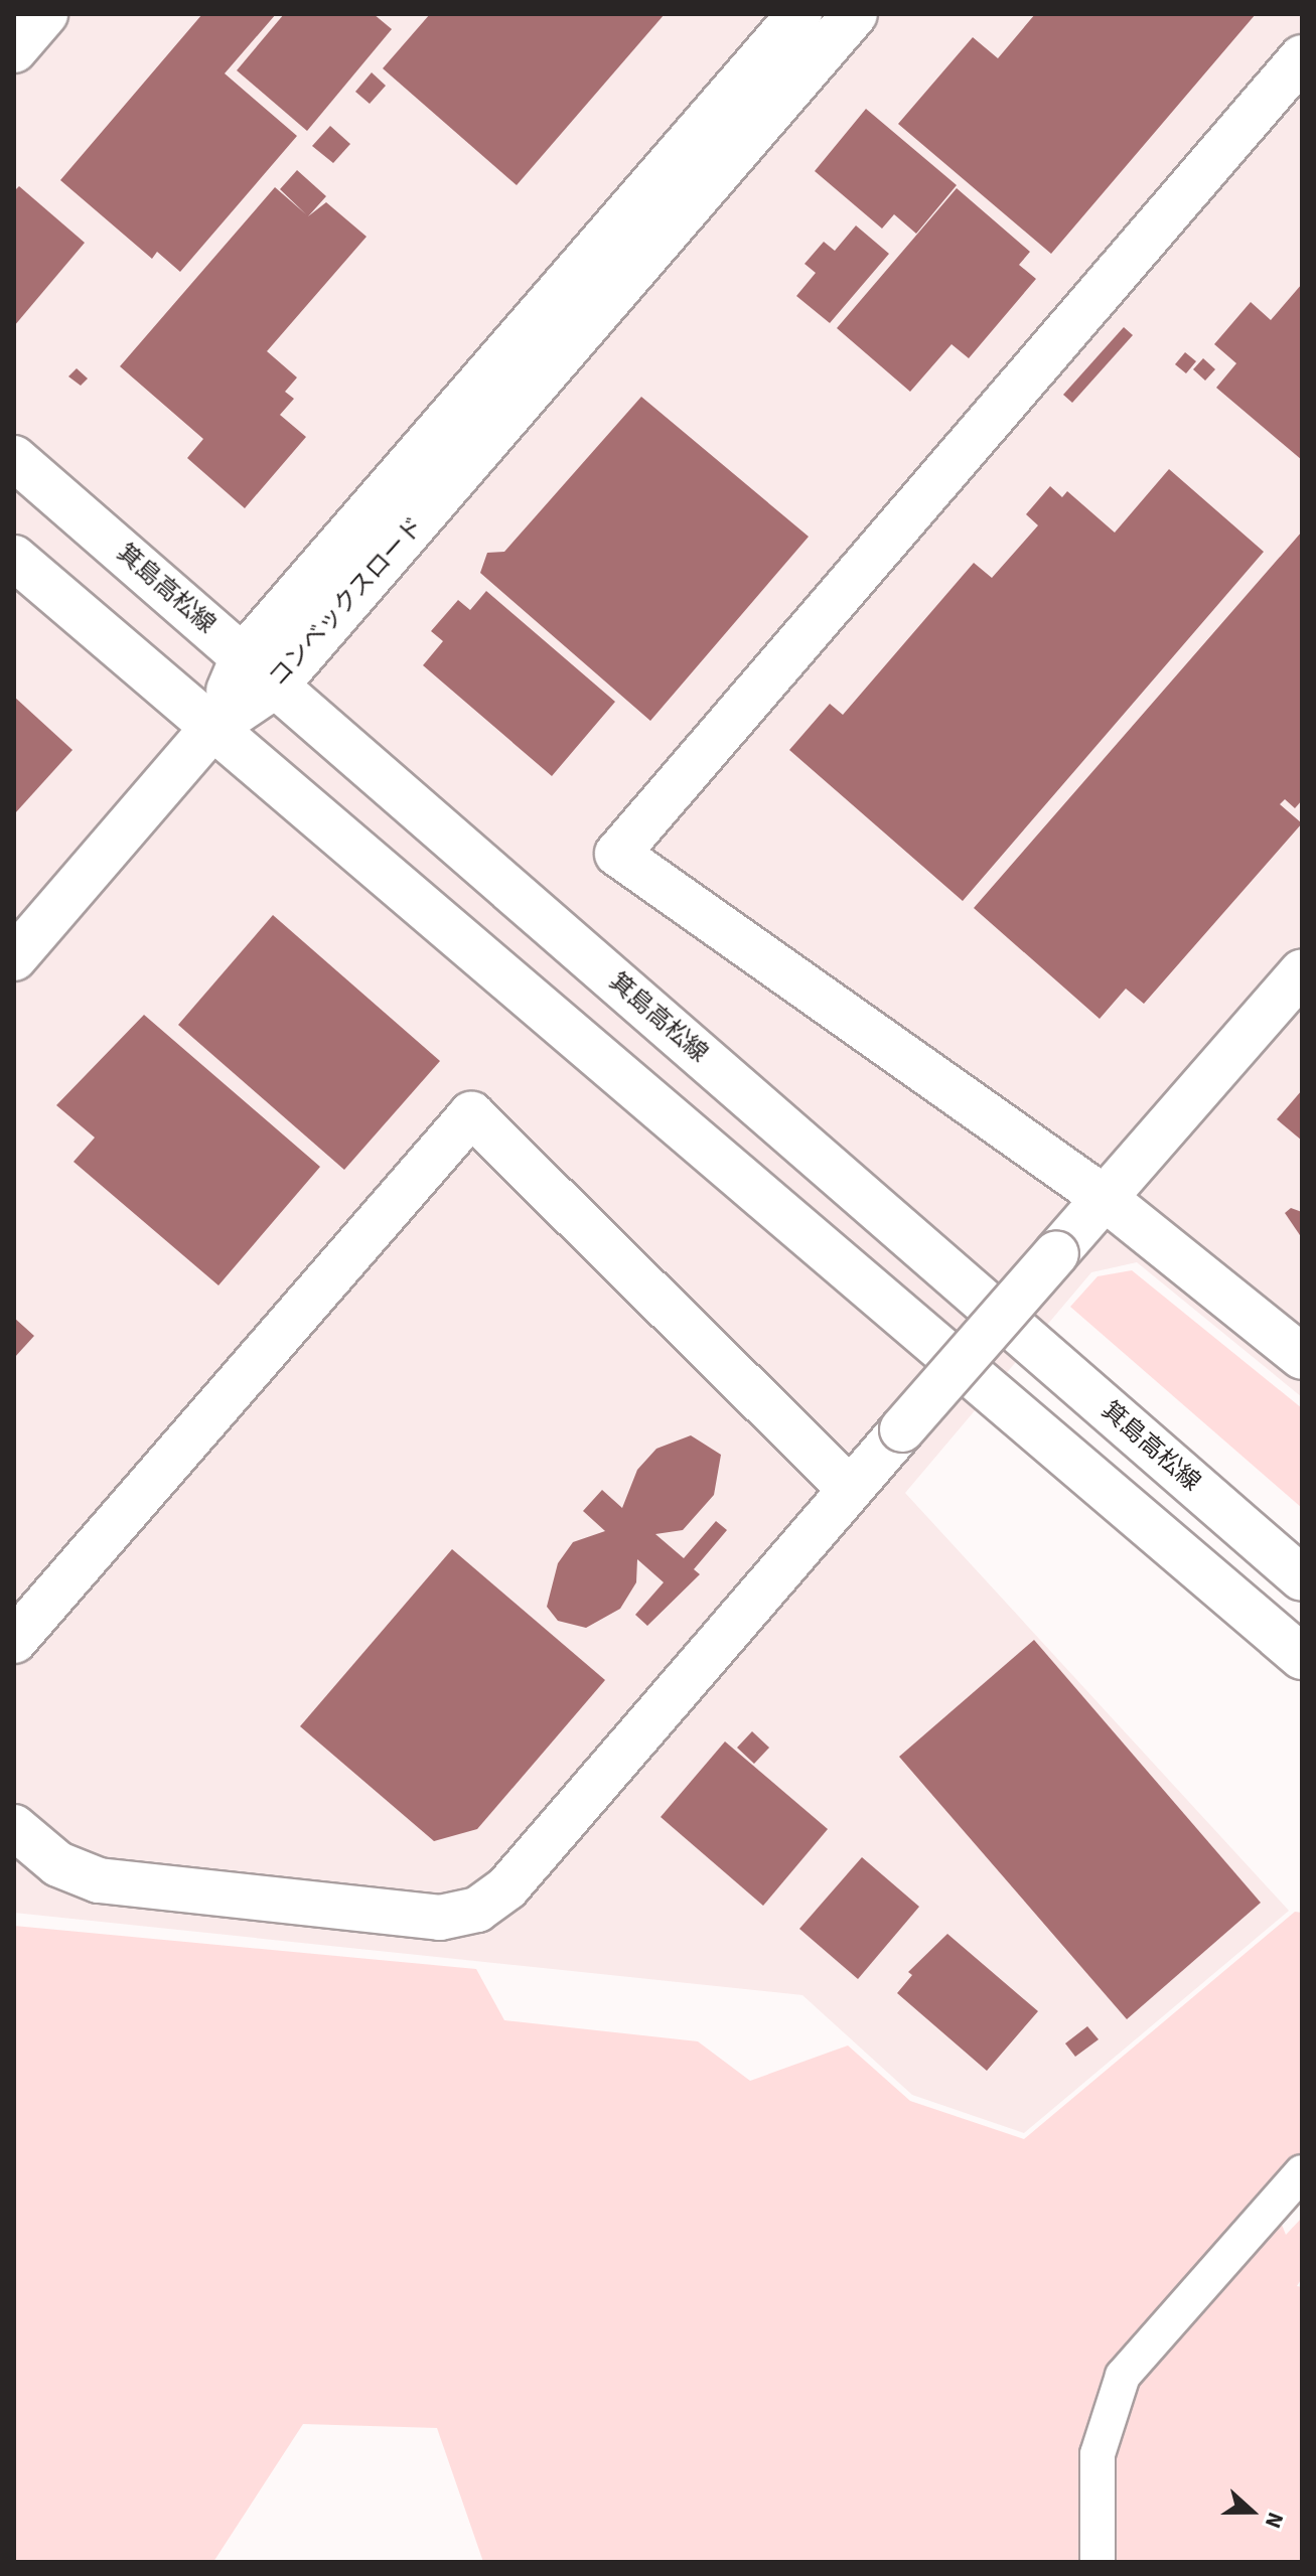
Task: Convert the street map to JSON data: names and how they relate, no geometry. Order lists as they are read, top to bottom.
{
  "streets": {
    "street": ["箕島高松線", "コンベックスロード"]
  },
  "crossings": [
    ["箕島高松線", "コンベックスロード"]
  ],
  "north": "right"
}
